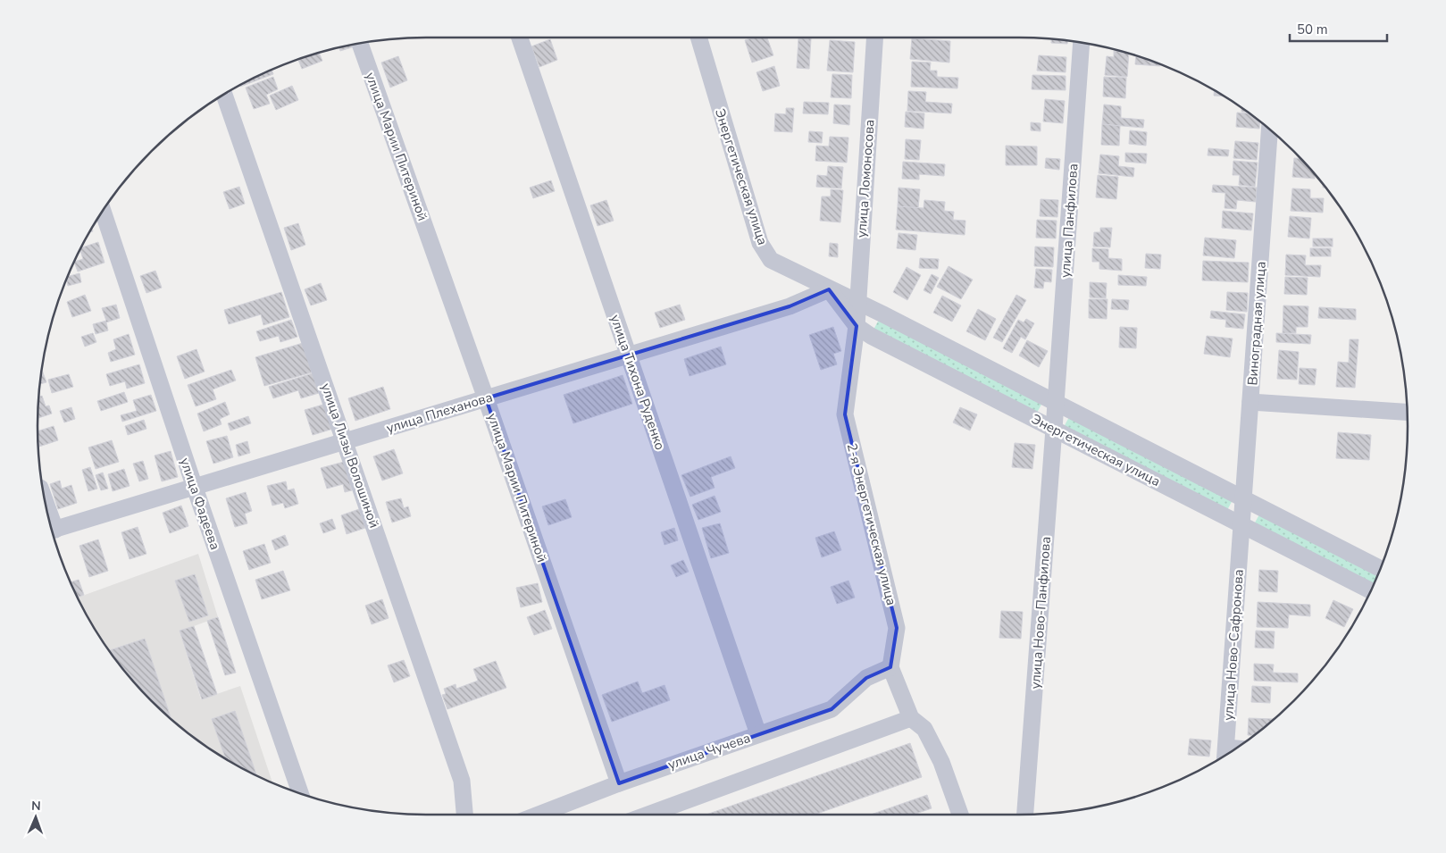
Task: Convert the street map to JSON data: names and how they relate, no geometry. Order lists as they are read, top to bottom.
{
  "streets": {
    "street": [
      "улица Марии Питериной",
      "Энергетическая улица",
      "улица Ломоносова",
      "улица Панфилова",
      "Виноградная улица",
      "улица Тихона Руденко",
      "улица Плеханова",
      "улица Лизы Волошиной",
      "улица Фадеева",
      "2-я Энергетическая улица",
      "улица Ново-Панфилова",
      "улица Ново-Сафронова",
      "улица Чучева"
    ]
  },
  "crossings": [
    ["улица Марии Питериной", "улица Плеханова"],
    ["улица Марии Питериной", "улица Чучева"],
    ["Энергетическая улица", "улица Ломоносова"],
    ["Энергетическая улица", "улица Панфилова"],
    ["Энергетическая улица", "Виноградная улица"],
    ["Энергетическая улица", "улица Плеханова"],
    ["Энергетическая улица", "2-я Энергетическая улица"],
    ["Энергетическая улица", "улица Ново-Панфилова"],
    ["Энергетическая улица", "улица Ново-Сафронова"],
    ["улица Ломоносова", "2-я Энергетическая улица"],
    ["улица Панфилова", "улица Ново-Панфилова"],
    ["Виноградная улица", "улица Ново-Сафронова"],
    ["улица Тихона Руденко", "улица Плеханова"],
    ["улица Тихона Руденко", "улица Чучева"],
    ["улица Плеханова", "улица Лизы Волошиной"],
    ["улица Плеханова", "улица Фадеева"],
    ["2-я Энергетическая улица", "улица Чучева"]
  ],
  "scale_bar": "50 m",
  "north": "top"
}
